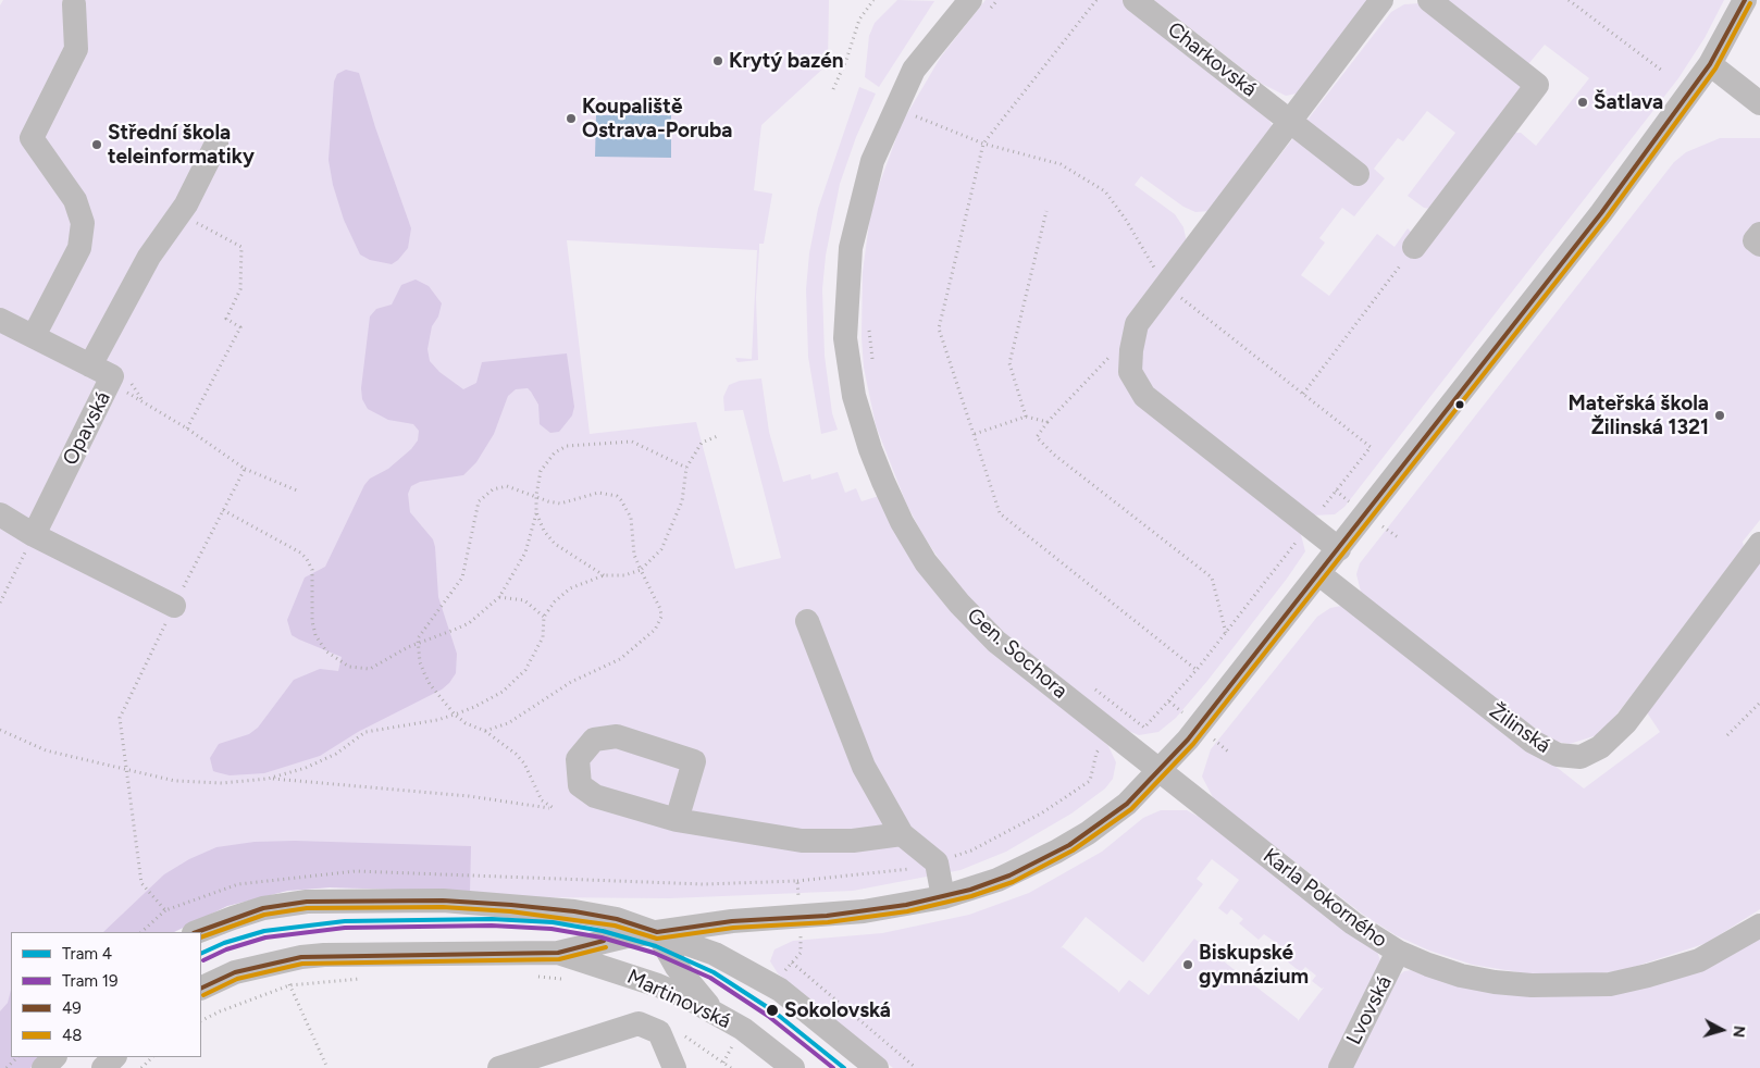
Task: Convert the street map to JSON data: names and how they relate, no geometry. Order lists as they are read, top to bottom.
{
  "streets": {
    "street": [
      "Charkovská",
      "Opavská",
      "Gen. Sochora",
      "Žilinská",
      "Karla Pokorného",
      "Martinovská",
      "Lvovská"
    ]
  },
  "crossings": [
    ["Gen. Sochora", "Karla Pokorného"],
    ["Karla Pokorného", "Lvovská"]
  ],
  "places": [
    "Krytý bazén",
    "Šatlava",
    "Koupaliště Ostrava-Poruba",
    "Střední škola teleinformatiky",
    "Mateřská škola Žilinská 1321",
    "Biskupské gymnázium",
    "Sokolovská"
  ],
  "lines": [
    "transit line 49",
    "transit line 48",
    "tram line 4",
    "tram line 19"
  ],
  "legend": [
    "Tram 4",
    "Tram 19",
    "49",
    "48"
  ],
  "north": "right"
}
